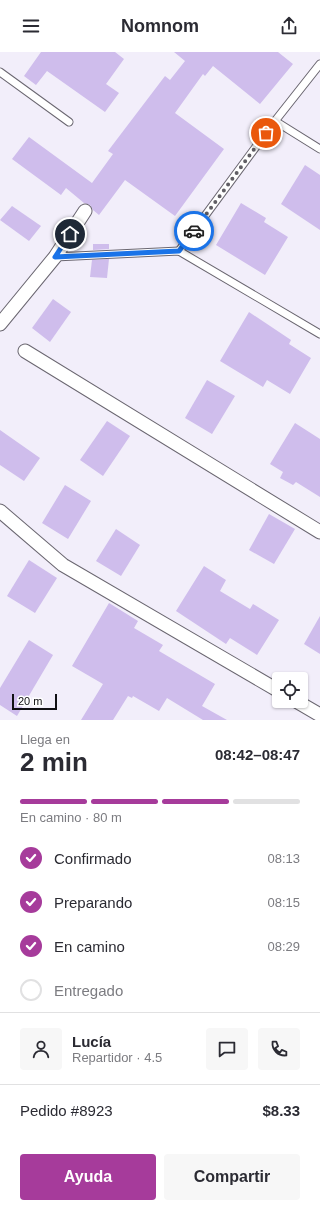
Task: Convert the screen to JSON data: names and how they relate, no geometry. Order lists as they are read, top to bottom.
{
  "scale_bar": "20 m",
  "page": {
    "header": "Nomnom",
    "scale": "20 m",
    "heading": ["2 min", "Llega en", "08:42–08:47"],
    "panel": [
      "Lucía",
      "Repartidor · 4.5",
      "Pedido #8923",
      "$8.33"
    ],
    "bar": "En camino · 80 m",
    "list": [
      ["Confirmado", "08:13"],
      ["Preparando", "08:15"],
      ["En camino", "08:29"],
      "Entregado"
    ],
    "buttons": ["Ayuda", "Compartir"]
  }
}
